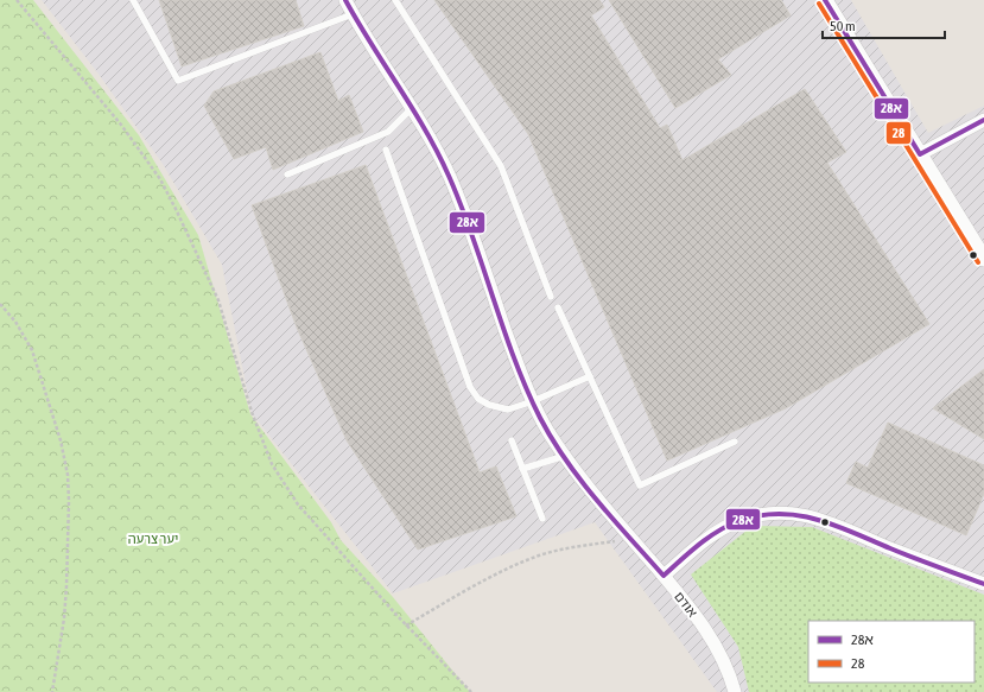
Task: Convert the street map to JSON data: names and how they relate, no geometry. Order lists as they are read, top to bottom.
{
  "streets": {
    "street": ["אודם"]
  },
  "parks": ["יער צרעה"],
  "lines": ["transit line 28א", "transit line 28"],
  "legend": ["28א", "28"],
  "scale_bar": "50 m"
}
